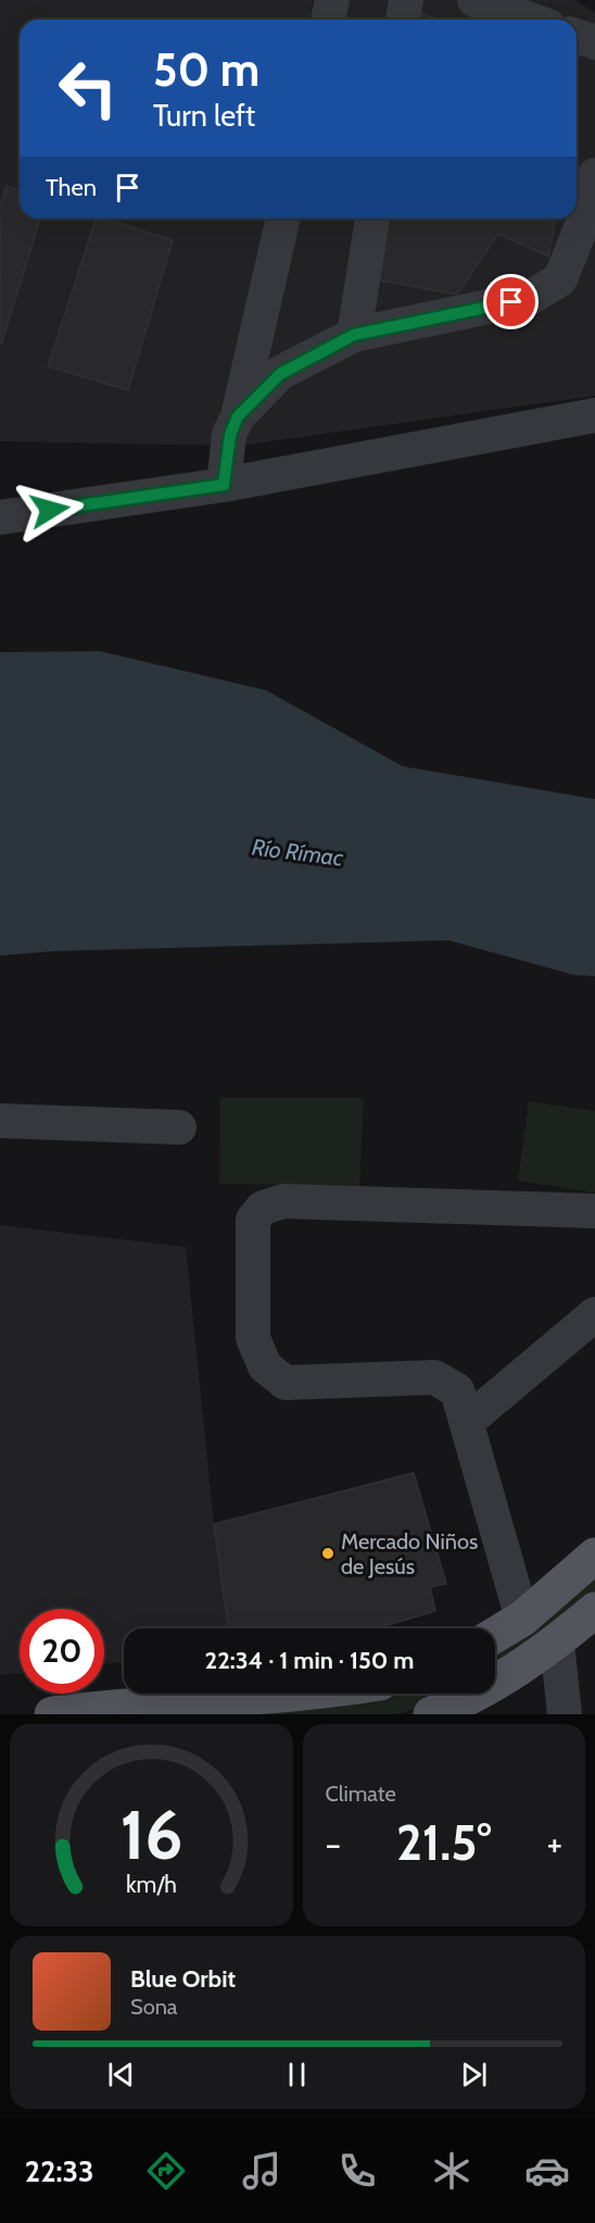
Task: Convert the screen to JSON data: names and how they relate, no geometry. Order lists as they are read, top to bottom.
{
  "water": ["Río Rímac"],
  "places": ["Mercado Niños de Jesús"],
  "page": {
    "turn": ["50 m", "Turn left"],
    "then": "Then",
    "limit": "20",
    "trip": "22:34 · 1 min · 150 m",
    "tile": "Climate",
    "heat": ["−", "21.5°", "+"],
    "song": ["Blue Orbit", "Sona"],
    "tabs": "22:33",
    "gauge": ["16", "km/h"]
  }
}
